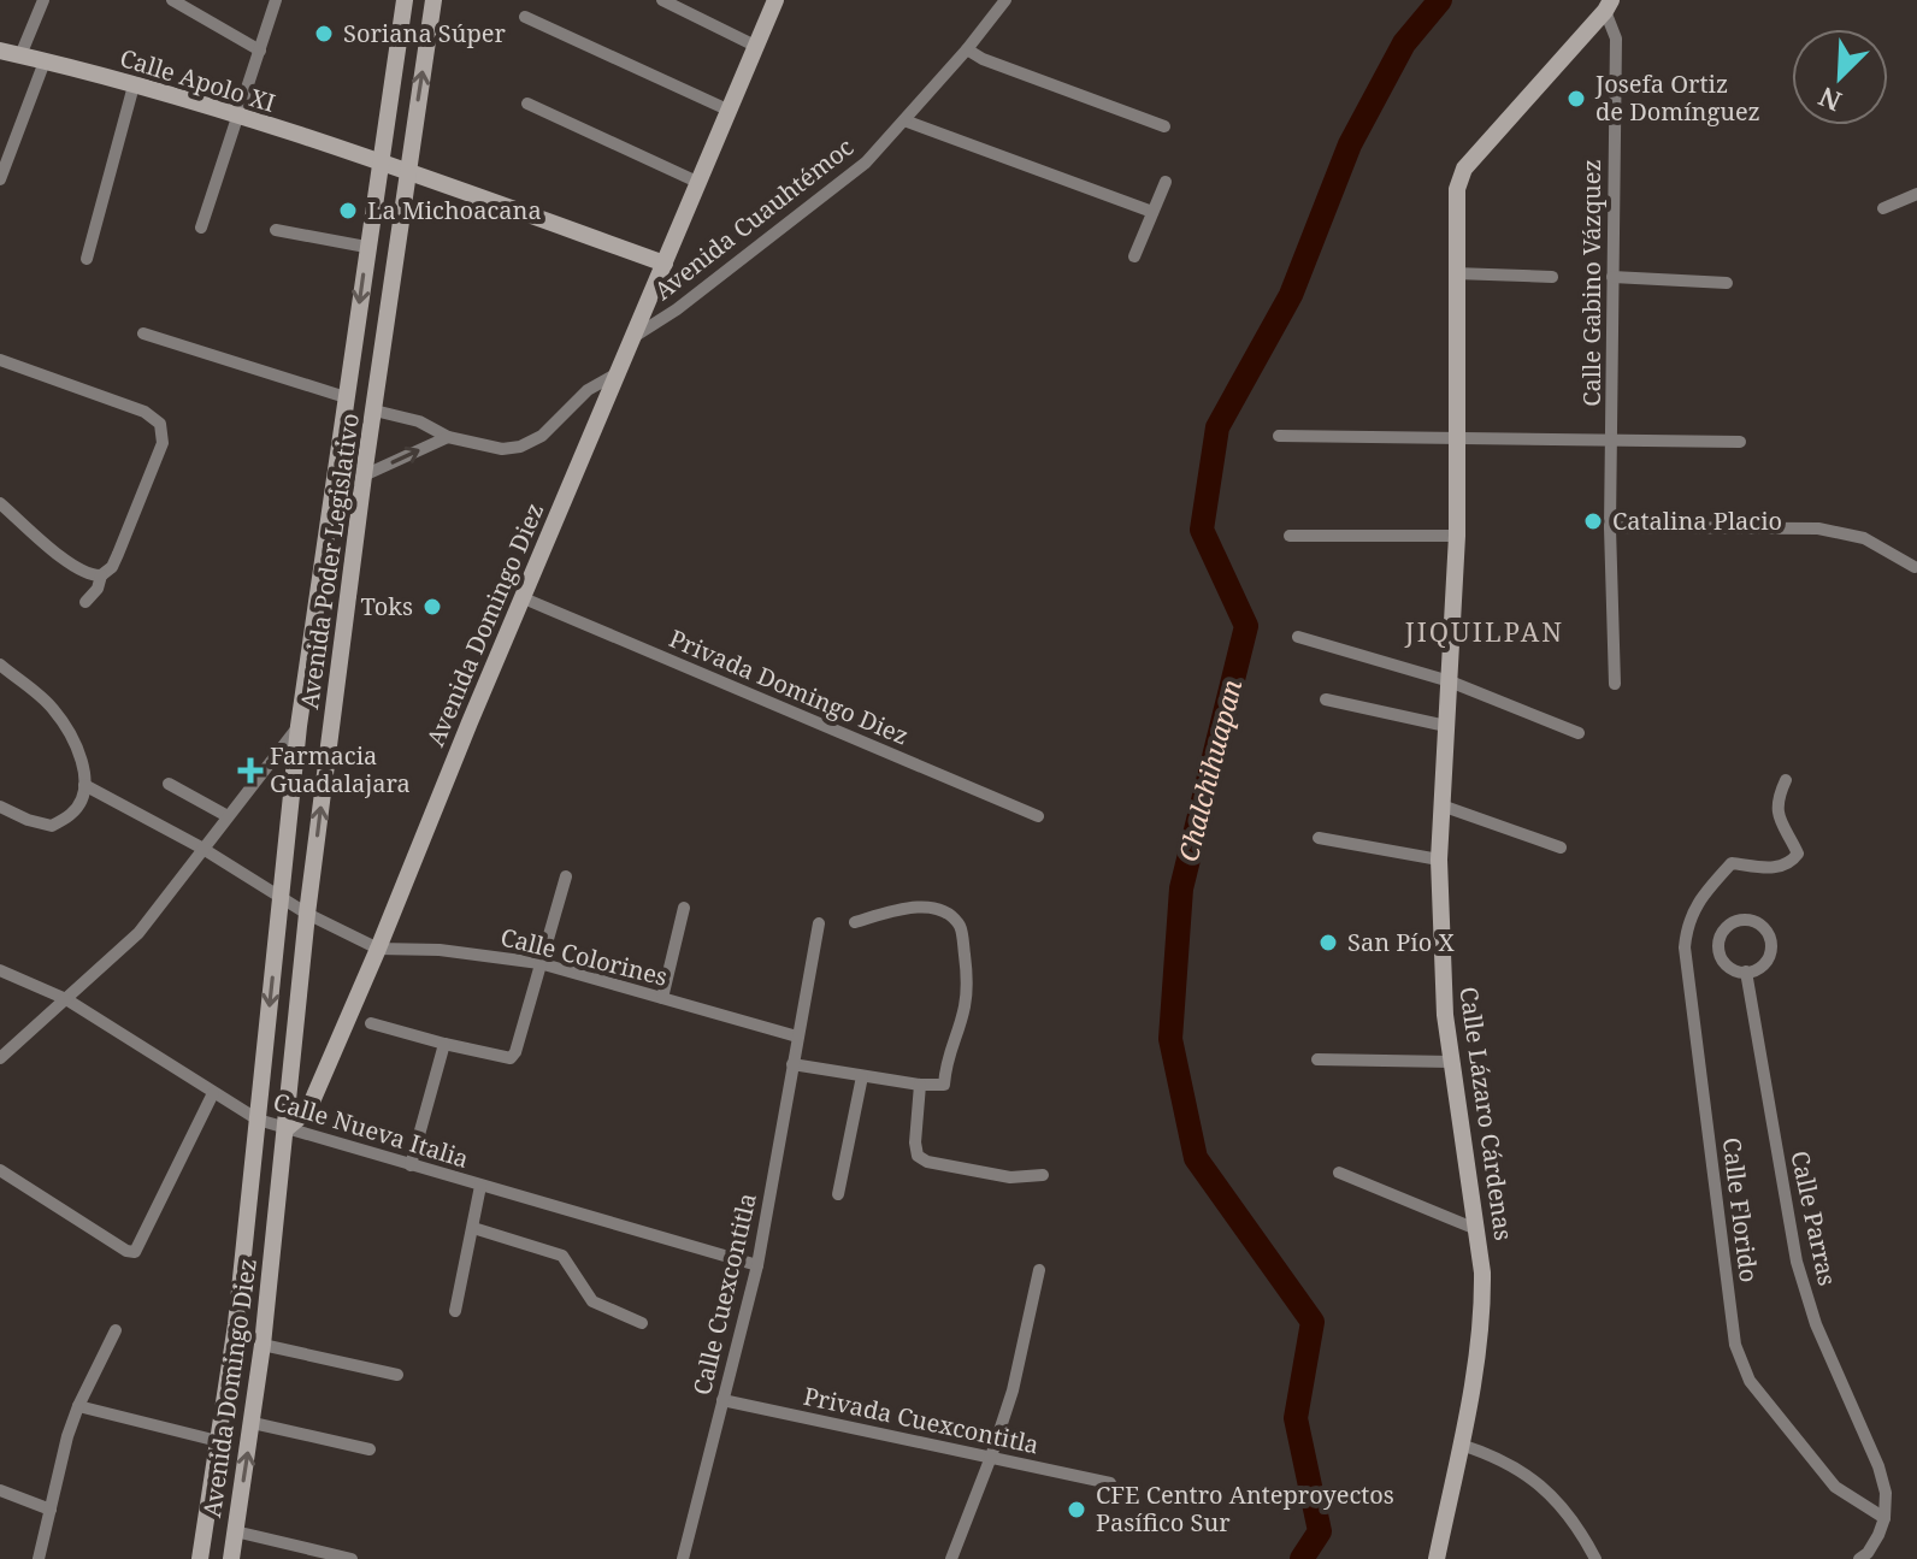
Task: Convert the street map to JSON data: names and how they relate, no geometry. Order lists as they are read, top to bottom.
{
  "streets": {
    "street": [
      "Calle Apolo XI",
      "Avenida Cuauhtémoc",
      "Calle Gabino Vázquez",
      "Avenida Poder Legislativo",
      "Avenida Domingo Diez",
      "Privada Domingo Diez",
      "Calle Colorines",
      "Calle Lázaro Cárdenas",
      "Calle Nueva Italia",
      "Calle Florido",
      "Calle Parras",
      "Calle Cuexcontitla",
      "Privada Cuexcontitla"
    ]
  },
  "crossings": [
    ["Calle Apolo XI", "Avenida Poder Legislativo"],
    ["Calle Apolo XI", "Avenida Domingo Diez"],
    ["Avenida Cuauhtémoc", "Avenida Domingo Diez"],
    ["Calle Gabino Vázquez", "Calle Lázaro Cárdenas"],
    ["Avenida Poder Legislativo", "Avenida Domingo Diez"],
    ["Avenida Poder Legislativo", "Calle Colorines"],
    ["Avenida Poder Legislativo", "Calle Nueva Italia"],
    ["Avenida Domingo Diez", "Privada Domingo Diez"],
    ["Avenida Domingo Diez", "Calle Colorines"],
    ["Avenida Domingo Diez", "Calle Nueva Italia"],
    ["Calle Colorines", "Calle Cuexcontitla"],
    ["Calle Nueva Italia", "Calle Cuexcontitla"],
    ["Calle Florido", "Calle Parras"],
    ["Calle Cuexcontitla", "Privada Cuexcontitla"]
  ],
  "districts": ["JIQUILPAN"],
  "water": ["Chalchihuapan"],
  "places": {
    "other": [
      "Soriana Súper",
      "Josefa Ortiz de Domínguez",
      "La Michoacana",
      "Catalina Placio",
      "Toks",
      "San Pío X",
      "CFE Centro Anteproyectos Pasífico Sur"
    ],
    "health": ["Farmacia Guadalajara"]
  },
  "north": "bottom left"
}
